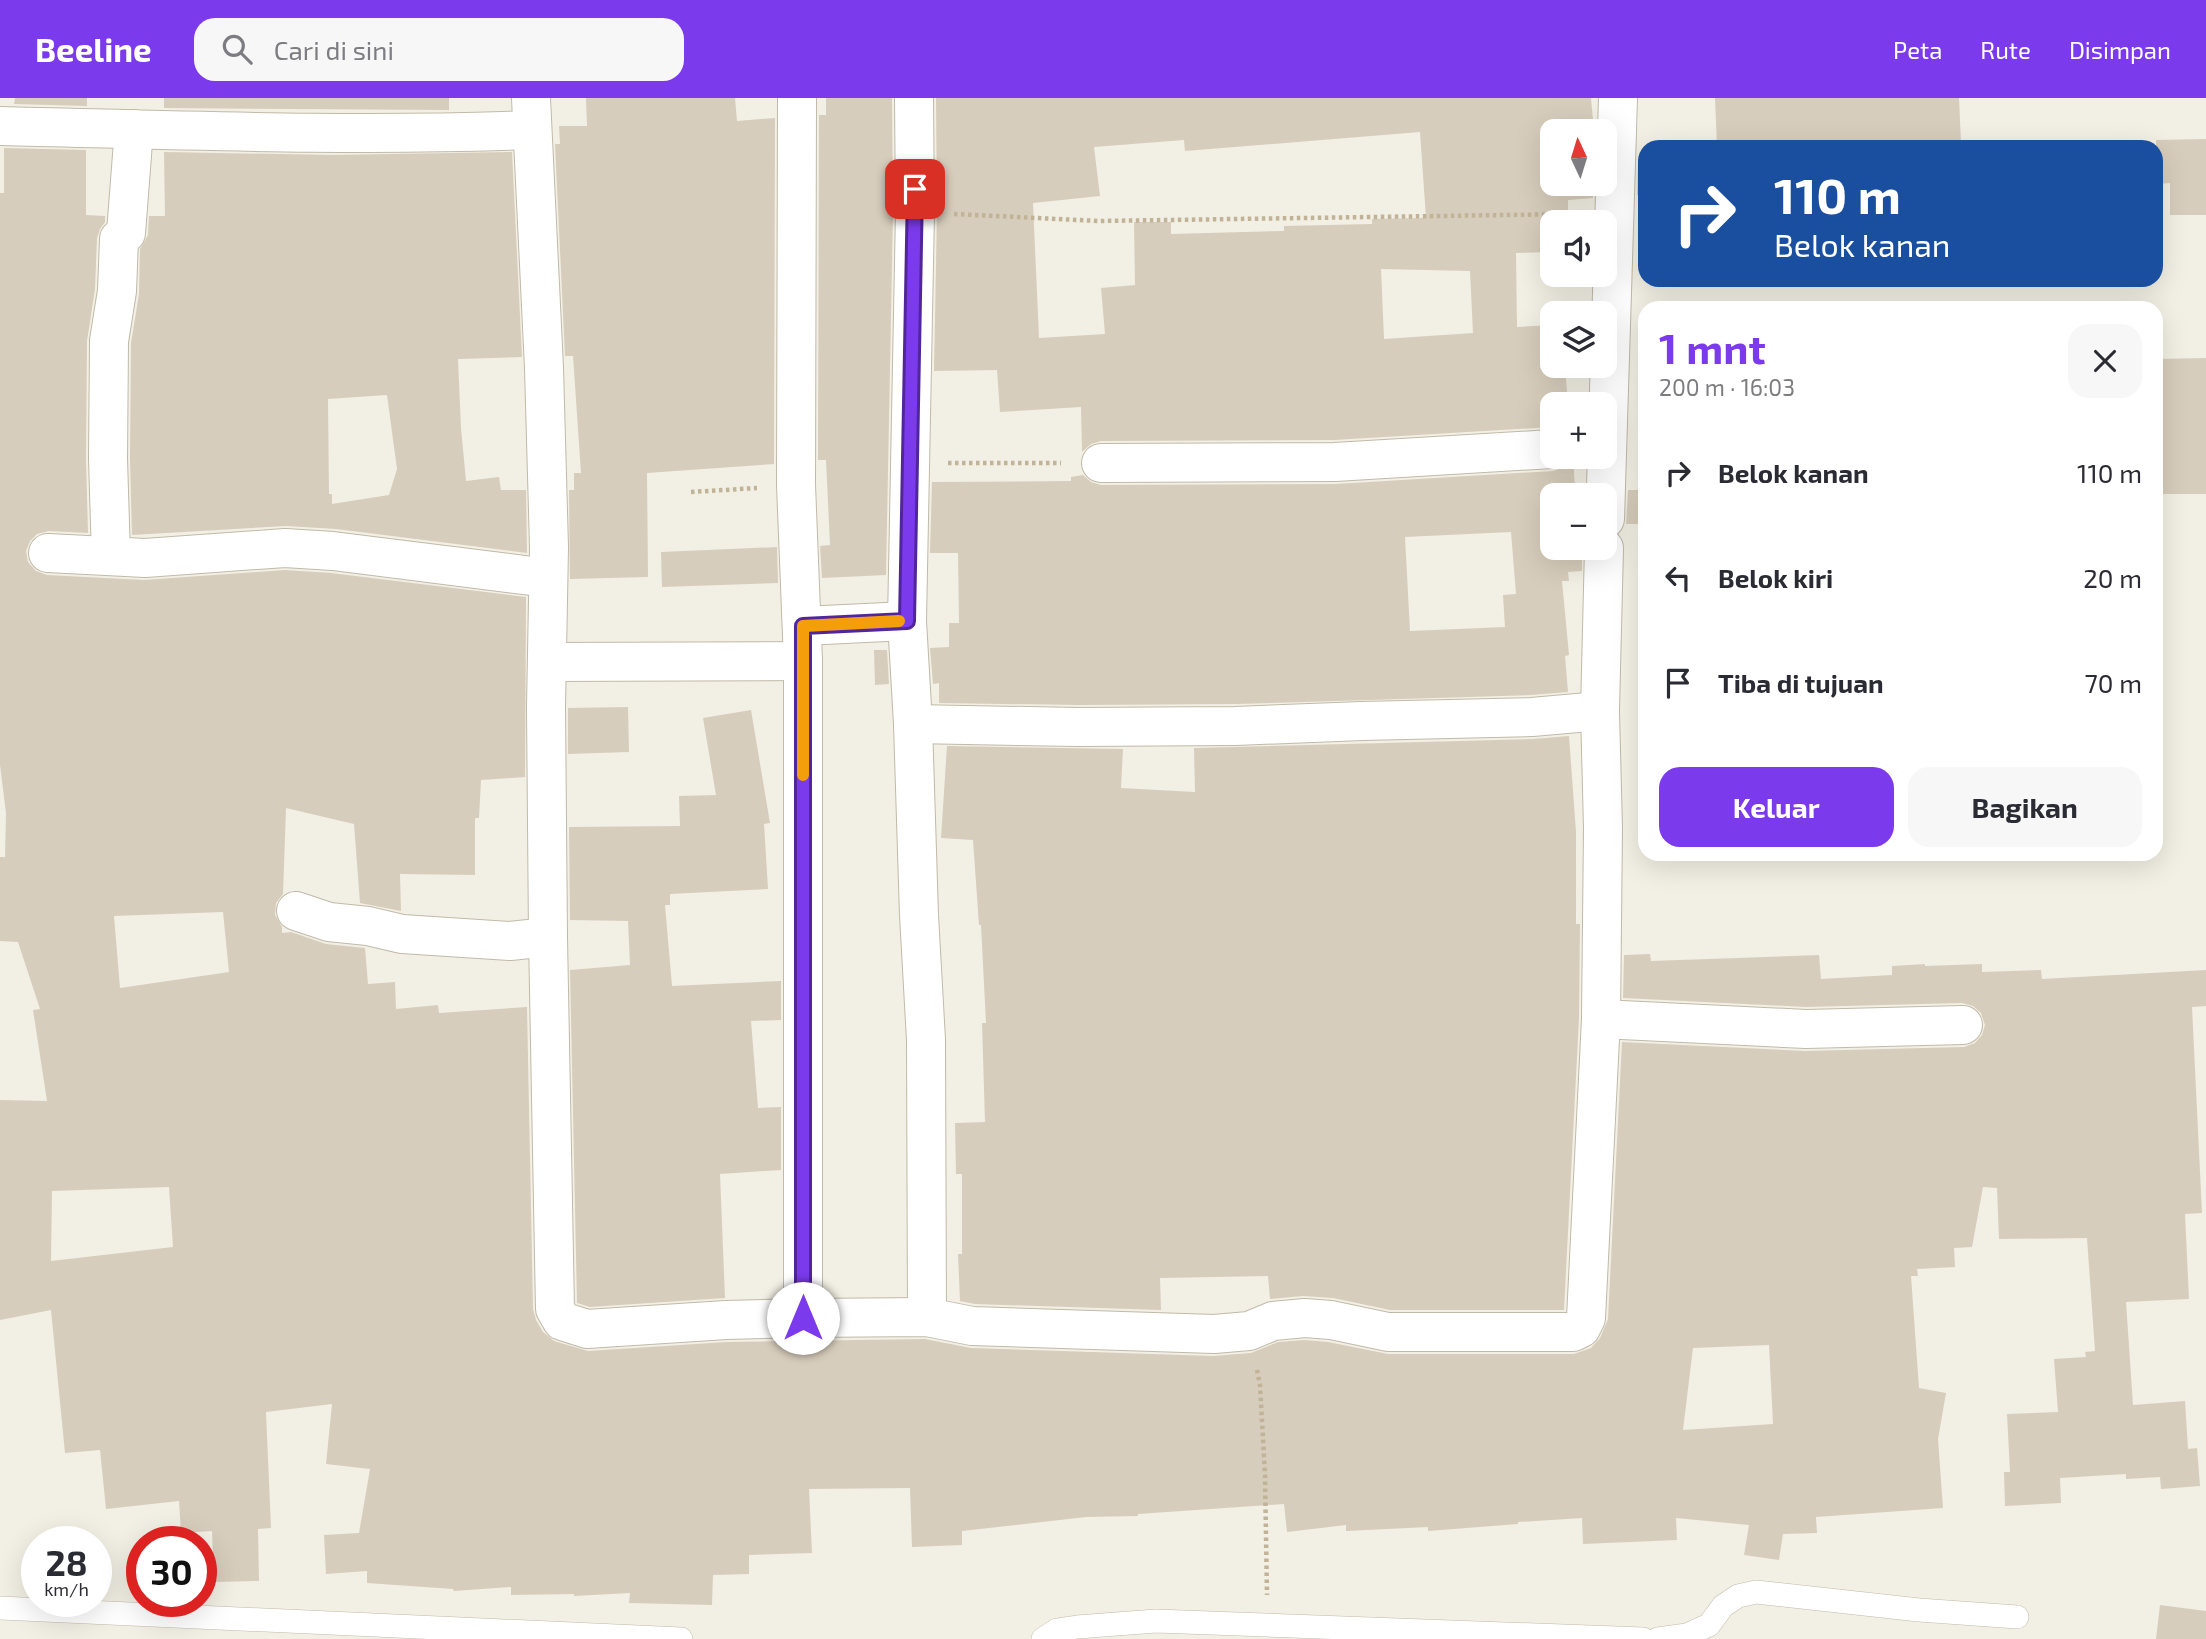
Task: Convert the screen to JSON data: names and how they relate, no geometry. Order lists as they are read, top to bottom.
{
  "north": "top",
  "page": {
    "header": "Beeline",
    "search": "Cari di sini",
    "nav": ["Peta", "Rute", "Disimpan"],
    "map_buttons": ["+", "−"],
    "turn": ["110 m", "Belok kanan"],
    "heading": ["1 mnt", "200 m · 16:03"],
    "list": [
      {
        "name": "Belok kanan",
        "value": "110 m"
      },
      {
        "name": "Belok kiri",
        "value": "20 m"
      },
      {
        "name": "Tiba di tujuan",
        "value": "70 m"
      }
    ],
    "buttons": ["Keluar", "Bagikan"],
    "speed": "28 km/h",
    "limit": "30"
  }
}
